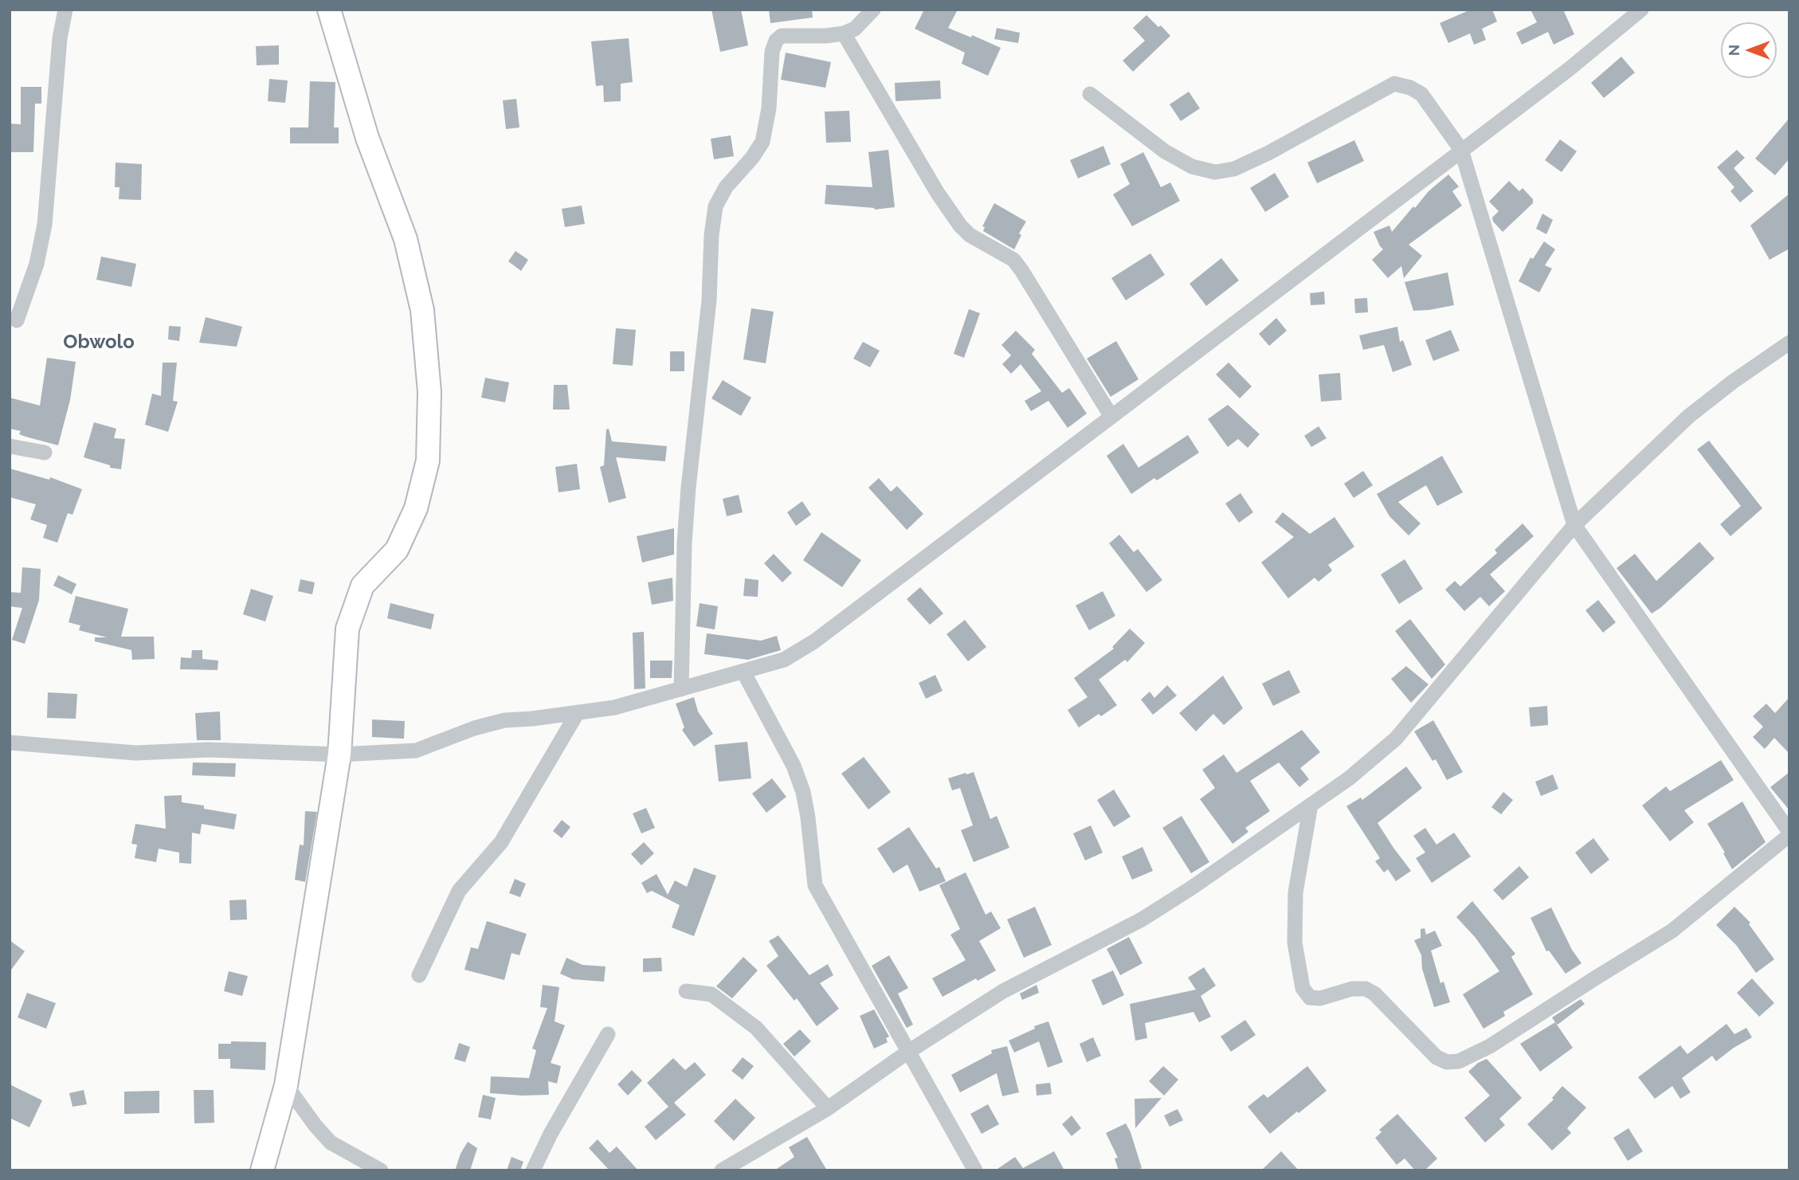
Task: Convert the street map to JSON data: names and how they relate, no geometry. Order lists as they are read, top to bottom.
{
  "districts": ["Obwolo"],
  "north": "left"
}
